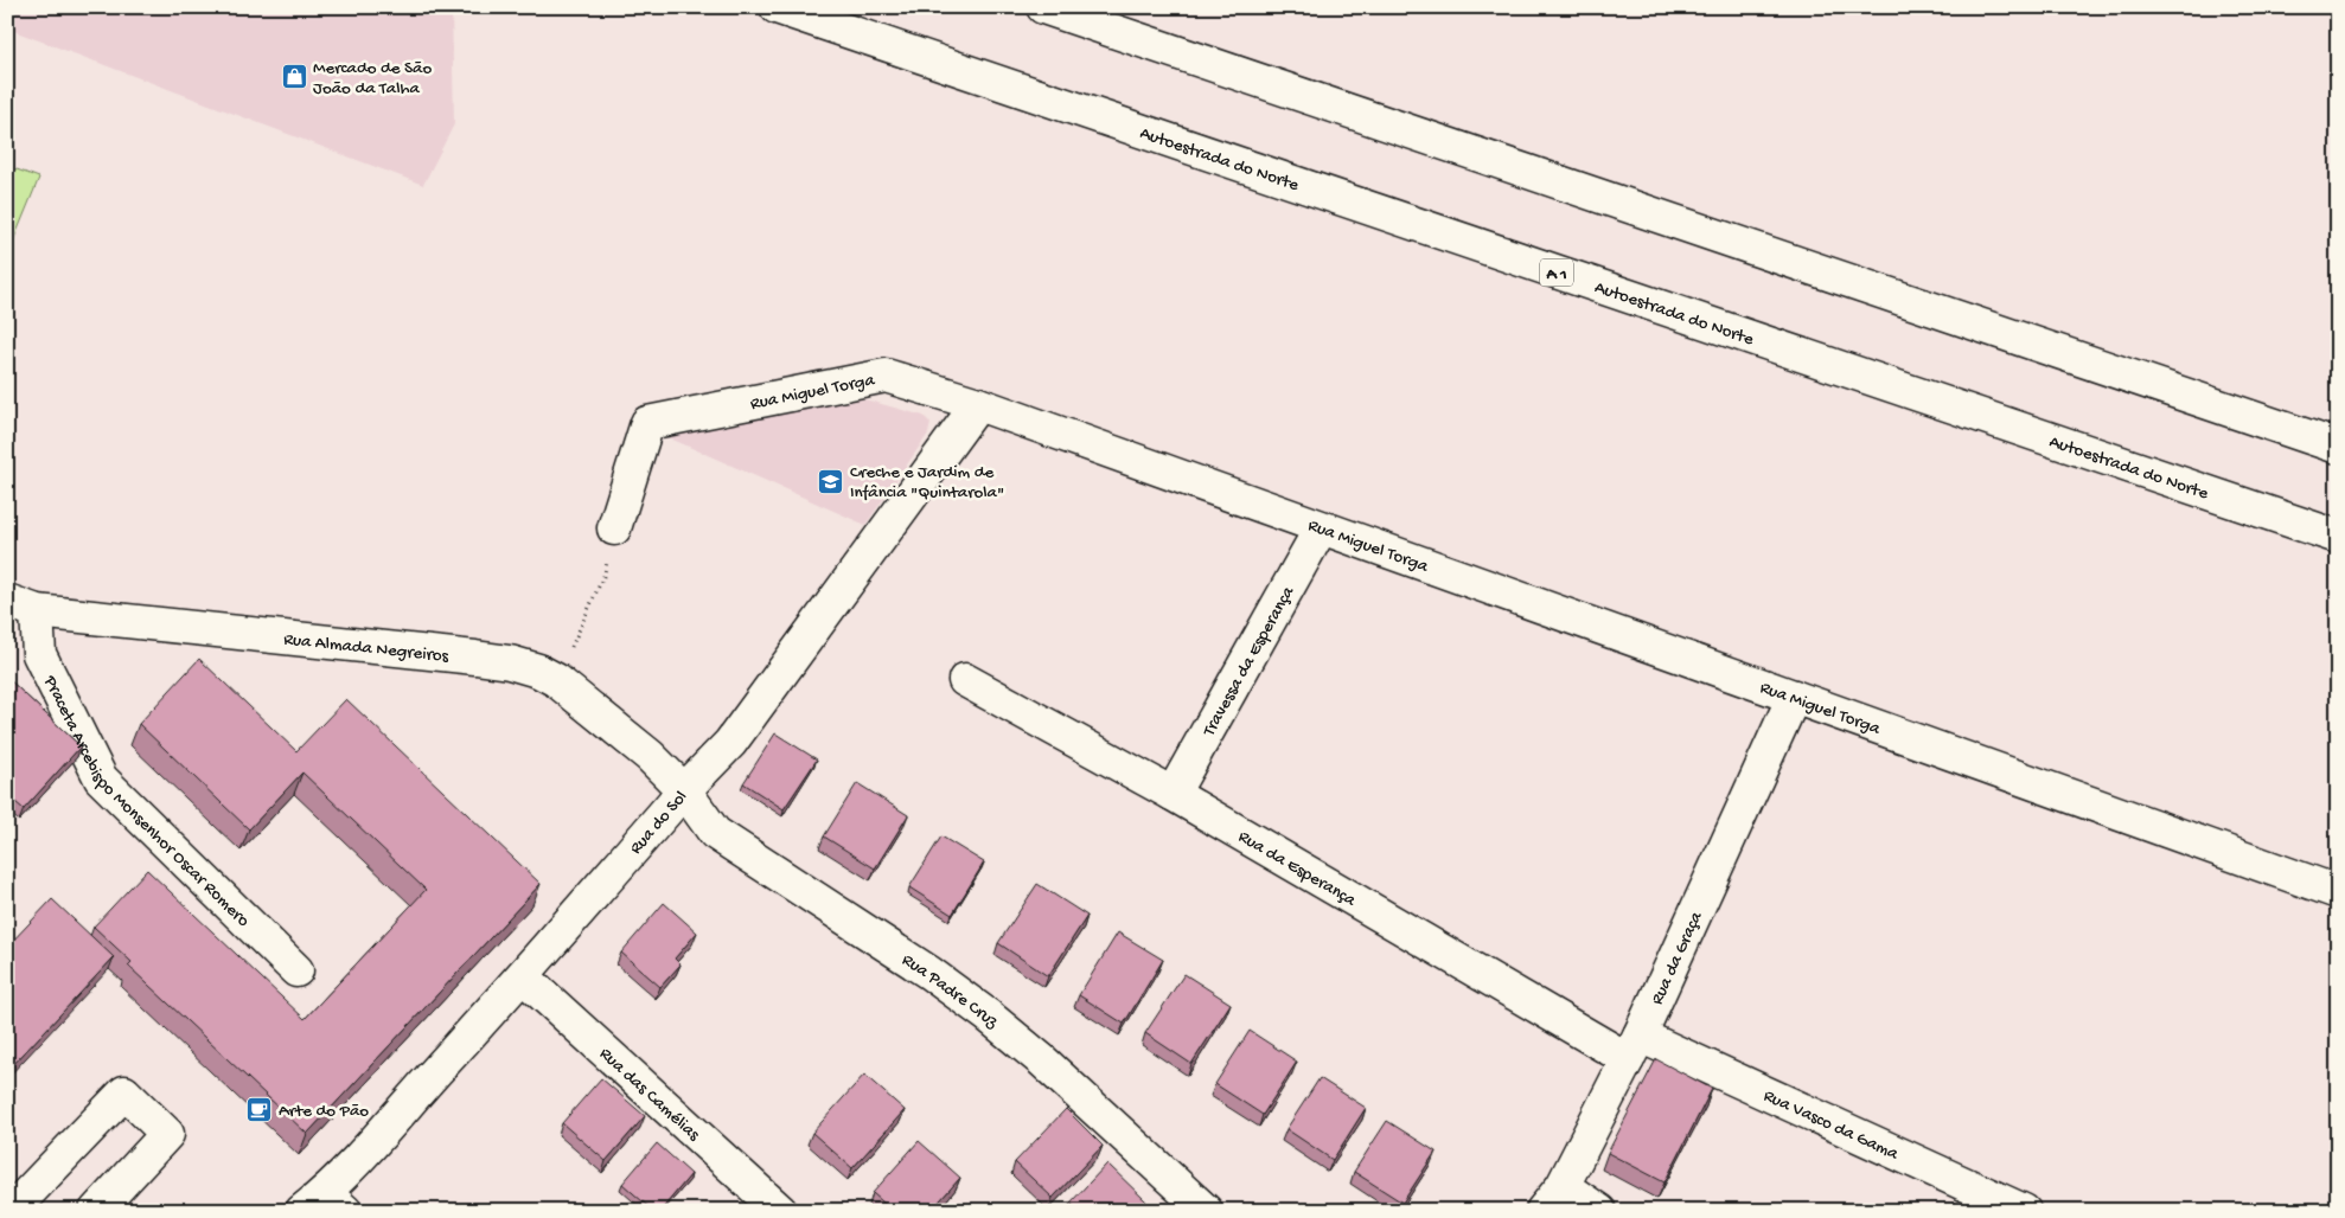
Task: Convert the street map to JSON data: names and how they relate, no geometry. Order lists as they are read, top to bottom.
{
  "streets": {
    "main road": [
      "Autoestrada do Norte",
      "A 1",
      "Rua Miguel Torga",
      "Rua Almada Negreiros",
      "Travessa da Esperança",
      "Praceta Arcebispo Monsenhor Oscar Romero",
      "Rua do Sol",
      "Rua da Esperança",
      "Rua da Graça",
      "Rua Padre Cruz",
      "Rua das Camélias",
      "Rua Vasco da Gama"
    ]
  },
  "crossings": [
    ["Rua Miguel Torga", "Travessa da Esperança"],
    ["Rua Miguel Torga", "Rua do Sol"],
    ["Rua Miguel Torga", "Rua da Graça"],
    ["Rua Almada Negreiros", "Praceta Arcebispo Monsenhor Oscar Romero"],
    ["Rua Almada Negreiros", "Rua do Sol"],
    ["Rua Almada Negreiros", "Rua Padre Cruz"],
    ["Travessa da Esperança", "Rua da Esperança"],
    ["Rua do Sol", "Rua Padre Cruz"],
    ["Rua do Sol", "Rua das Camélias"],
    ["Rua da Esperança", "Rua da Graça"],
    ["Rua da Esperança", "Rua Vasco da Gama"],
    ["Rua da Graça", "Rua Vasco da Gama"]
  ],
  "places": {
    "shop": ["Mercado de São João da Talha"],
    "school or university": ["Creche e Jardim de Infância \"Quintarola\""],
    "cafe": ["Arte do Pão"]
  }
}
